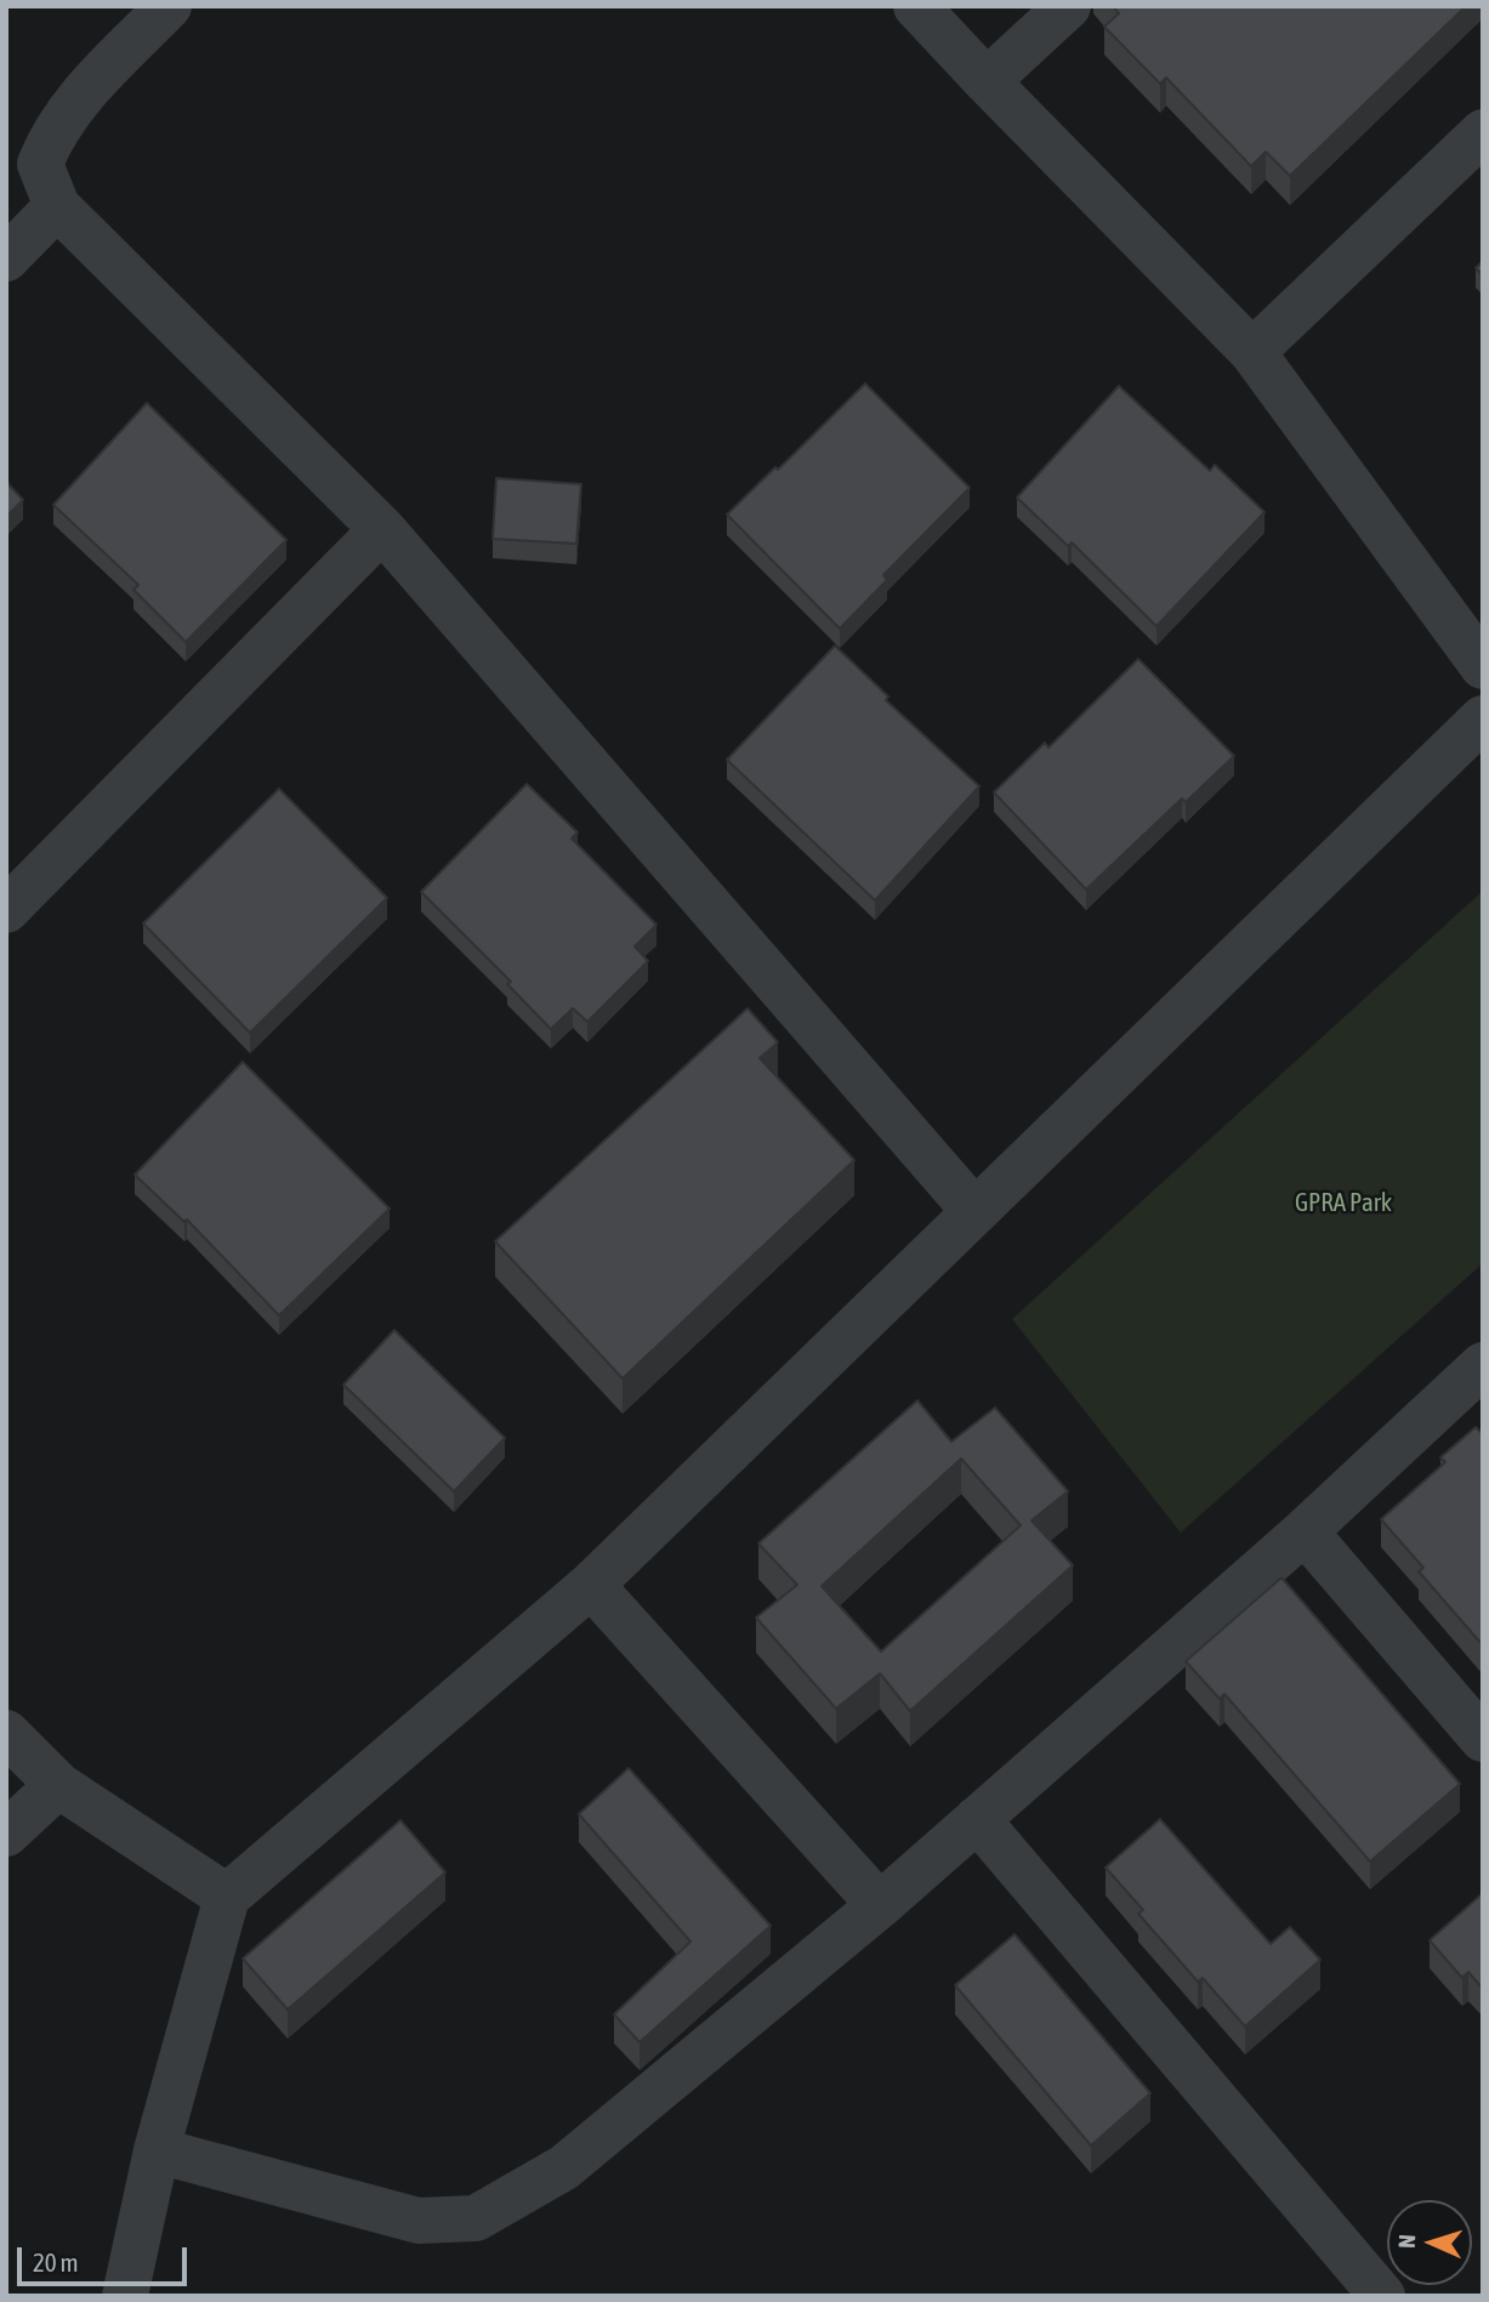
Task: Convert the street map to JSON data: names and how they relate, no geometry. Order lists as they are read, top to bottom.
{
  "parks": ["GPRA Park"],
  "scale_bar": "20 m",
  "north": "left"
}
